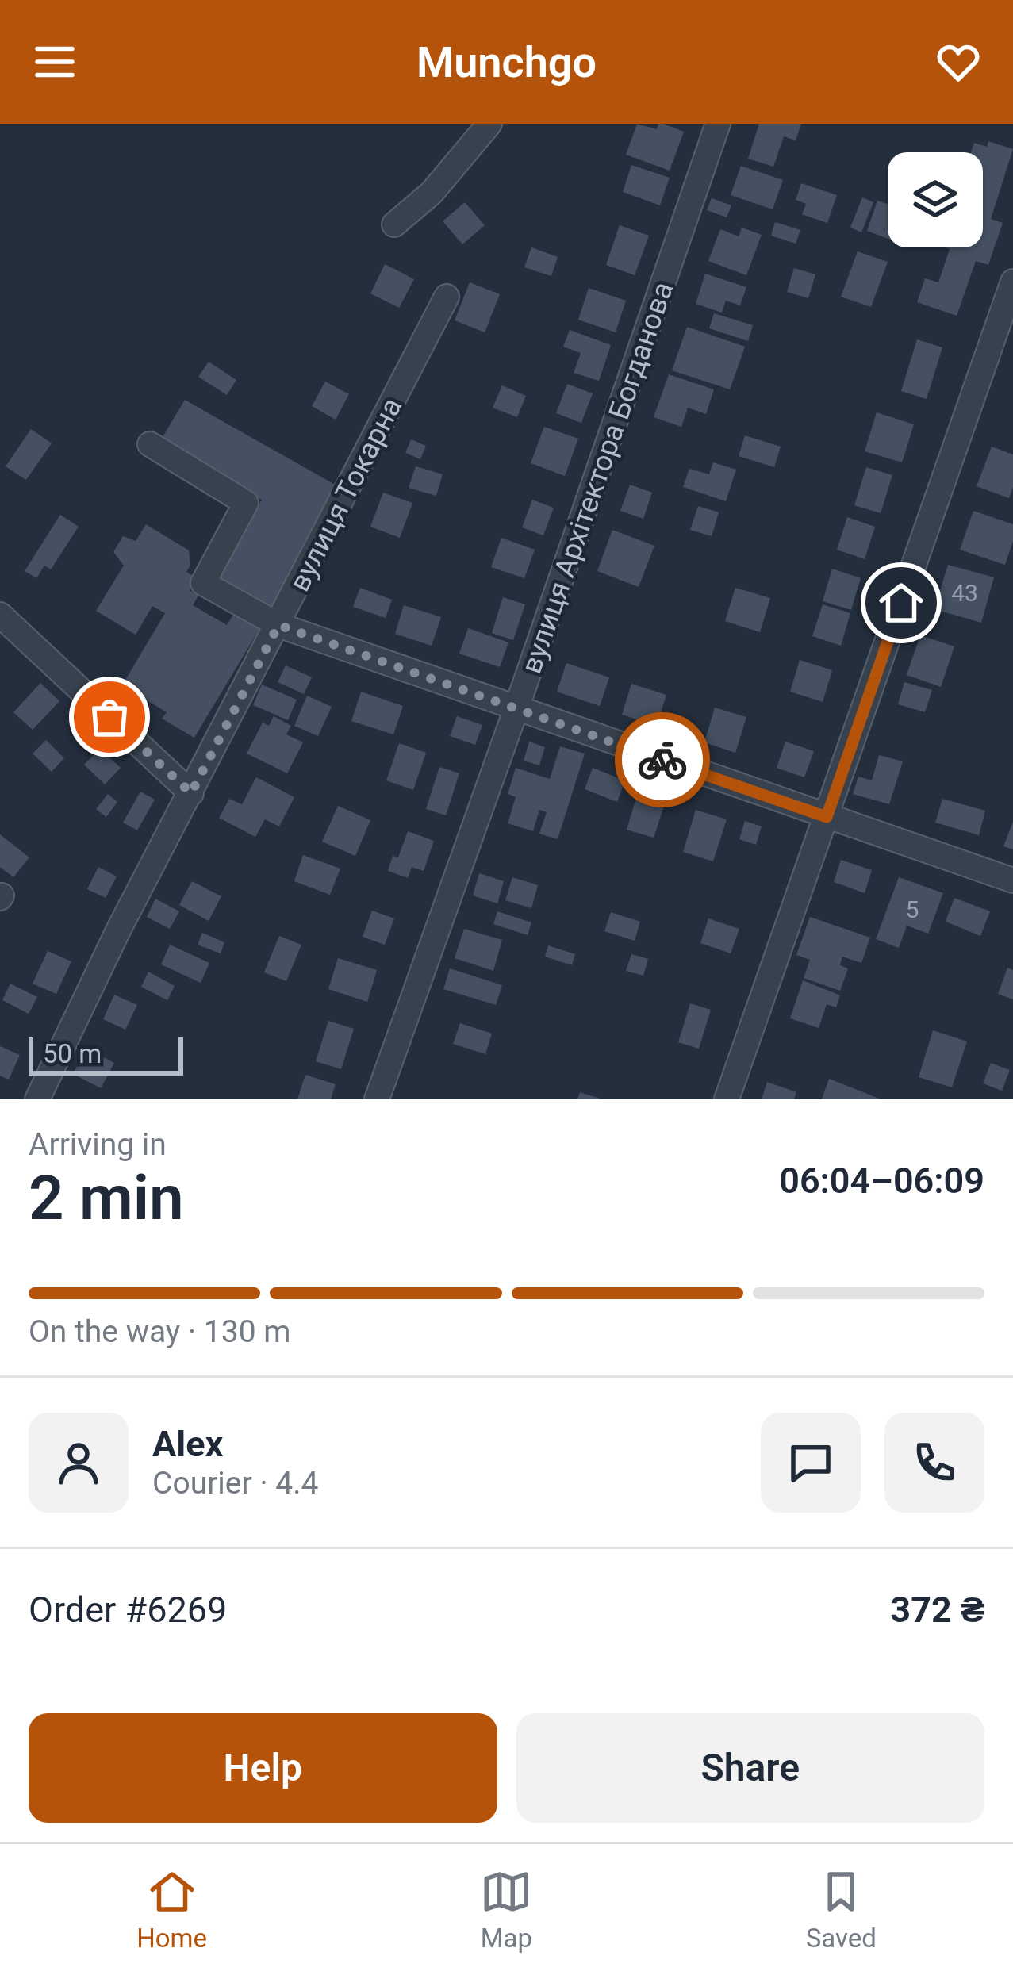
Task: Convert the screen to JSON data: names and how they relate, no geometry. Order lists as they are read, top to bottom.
{
  "streets": {
    "street": ["вулиця Архітектора Богданова", "вулиця Токарна"]
  },
  "house_numbers": ["43", "5"],
  "scale_bar": "50 m",
  "page": {
    "header": "Munchgo",
    "scale": "50 m",
    "heading": ["2 min", "Arriving in", "06:04–06:09"],
    "panel": [
      "Alex",
      "Courier · 4.4",
      "Order #6269",
      "372 ₴"
    ],
    "bar": "On the way · 130 m",
    "buttons": ["Help", "Share"],
    "tabs": ["Home", "Map", "Saved"]
  }
}
